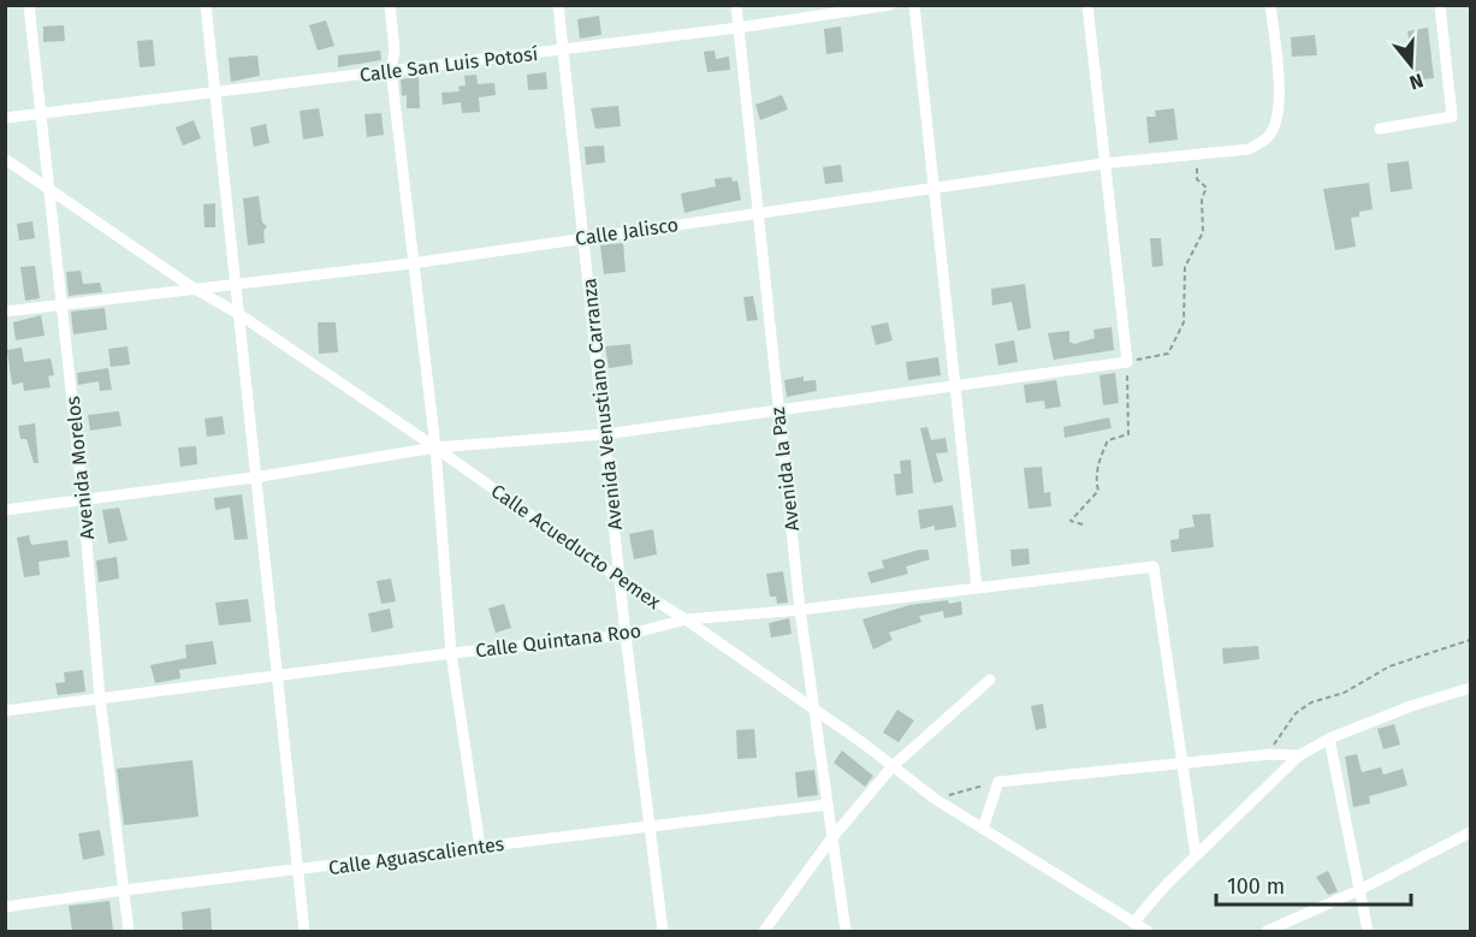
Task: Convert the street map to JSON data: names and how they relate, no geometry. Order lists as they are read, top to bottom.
{
  "streets": {
    "street": [
      "Calle San Luis Potosí",
      "Calle Jalisco",
      "Avenida Venustiano Carranza",
      "Avenida Morelos",
      "Avenida la Paz",
      "Calle Acueducto Pemex",
      "Calle Quintana Roo",
      "Calle Aguascalientes"
    ]
  },
  "crossings": [
    ["Calle San Luis Potosí", "Avenida Venustiano Carranza"],
    ["Calle San Luis Potosí", "Avenida Morelos"],
    ["Calle San Luis Potosí", "Avenida la Paz"],
    ["Calle Jalisco", "Avenida Venustiano Carranza"],
    ["Calle Jalisco", "Avenida Morelos"],
    ["Calle Jalisco", "Avenida la Paz"],
    ["Calle Jalisco", "Calle Acueducto Pemex"],
    ["Avenida Venustiano Carranza", "Calle Acueducto Pemex"],
    ["Avenida Venustiano Carranza", "Calle Quintana Roo"],
    ["Avenida Venustiano Carranza", "Calle Aguascalientes"],
    ["Avenida Morelos", "Calle Acueducto Pemex"],
    ["Avenida Morelos", "Calle Quintana Roo"],
    ["Avenida Morelos", "Calle Aguascalientes"],
    ["Avenida la Paz", "Calle Acueducto Pemex"],
    ["Avenida la Paz", "Calle Quintana Roo"],
    ["Avenida la Paz", "Calle Aguascalientes"],
    ["Calle Acueducto Pemex", "Calle Quintana Roo"]
  ],
  "scale_bar": "100 m",
  "north": "bottom"
}
